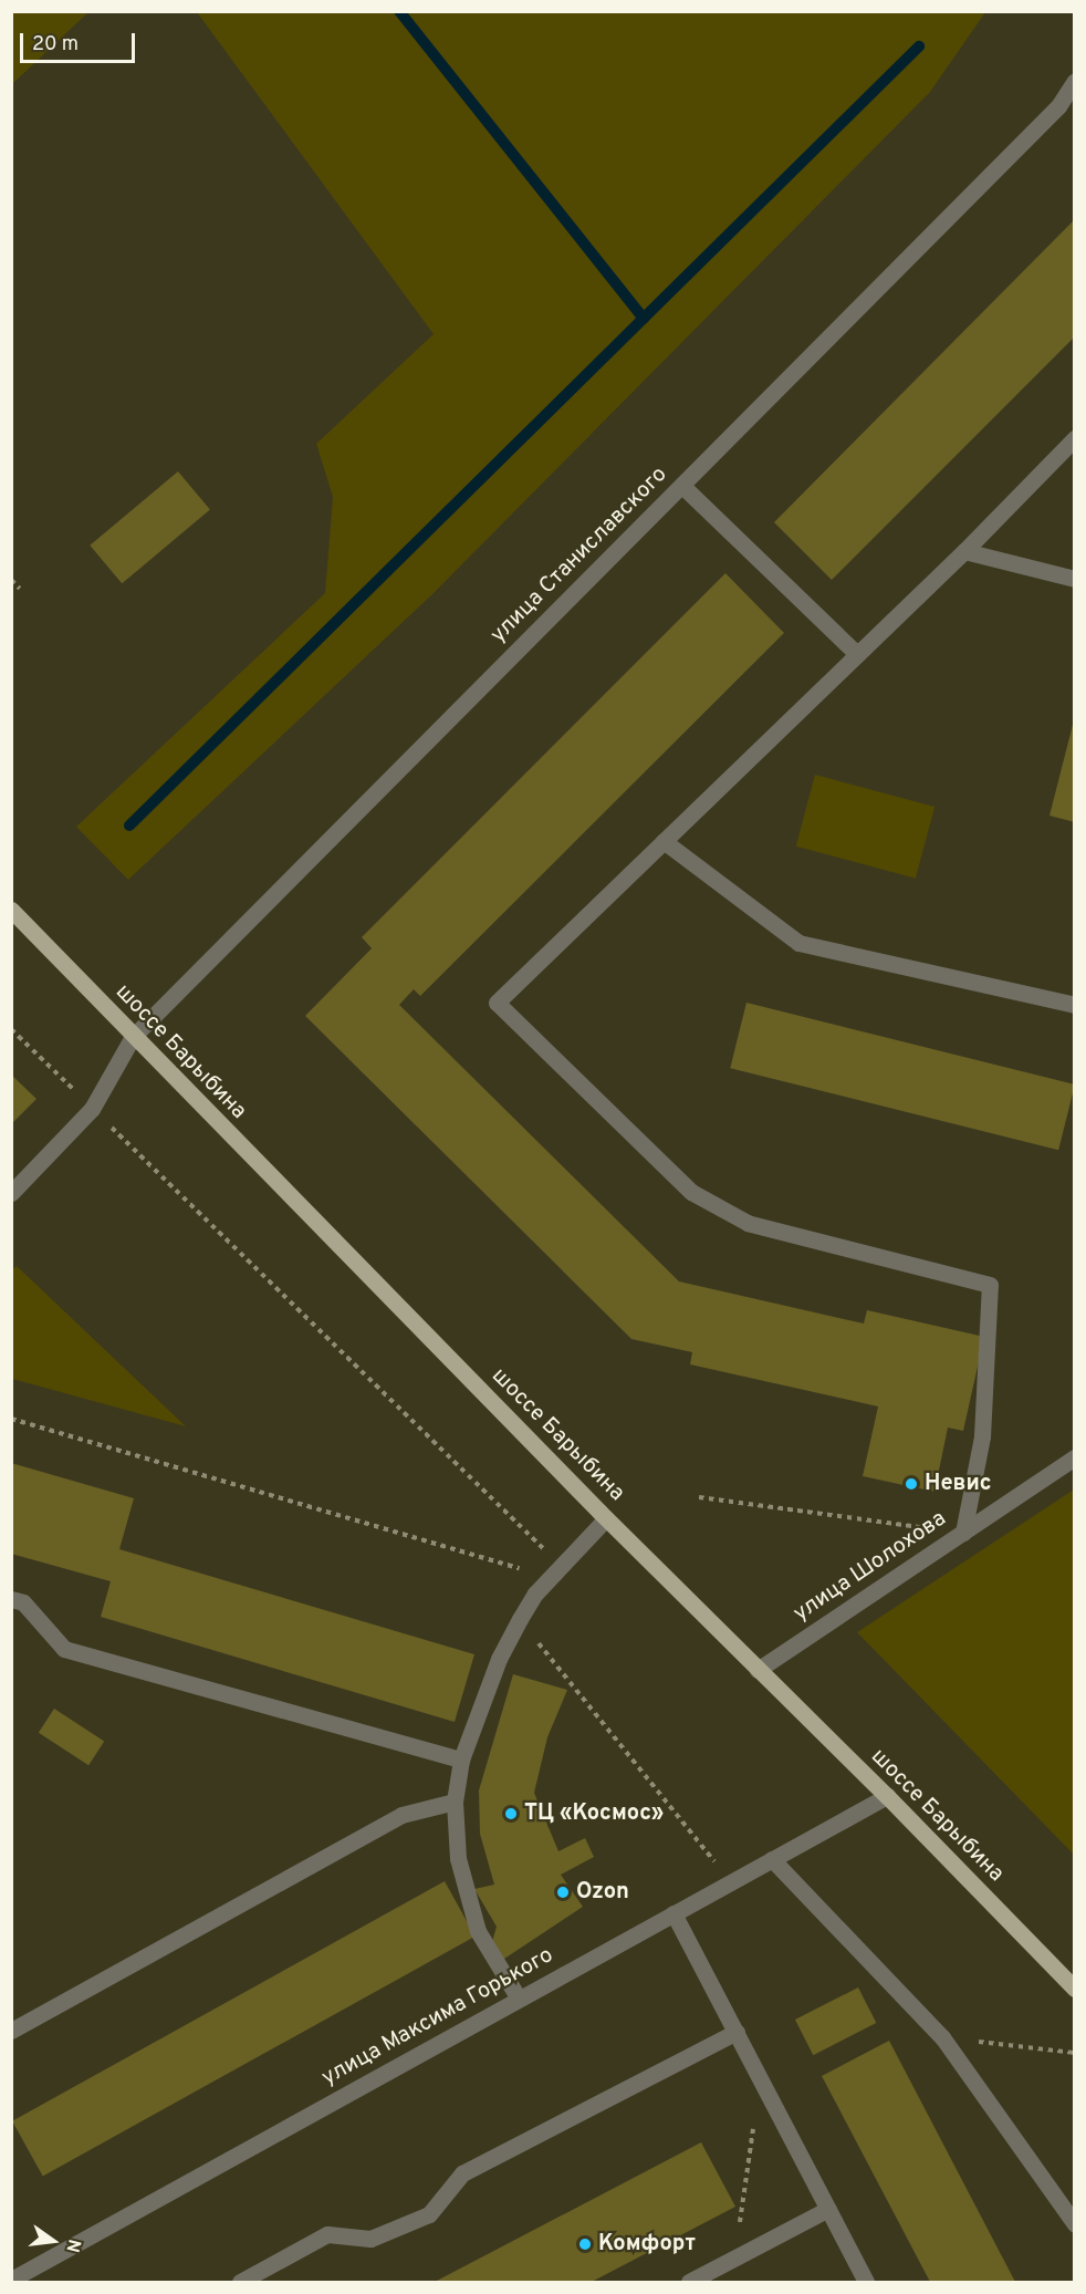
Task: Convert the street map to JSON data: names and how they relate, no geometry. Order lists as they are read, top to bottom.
{
  "streets": {
    "main road": ["шоссе Барыбина"],
    "street": ["улица Станиславского", "улица Шолохова", "улица Максима Горького"]
  },
  "crossings": [
    ["улица Станиславского", "шоссе Барыбина"],
    ["шоссе Барыбина", "улица Шолохова"],
    ["шоссе Барыбина", "улица Максима Горького"]
  ],
  "places": [
    "Невис",
    "ТЦ «Космос»",
    "Ozon",
    "Комфорт"
  ],
  "scale_bar": "20 m",
  "north": "right"
}
